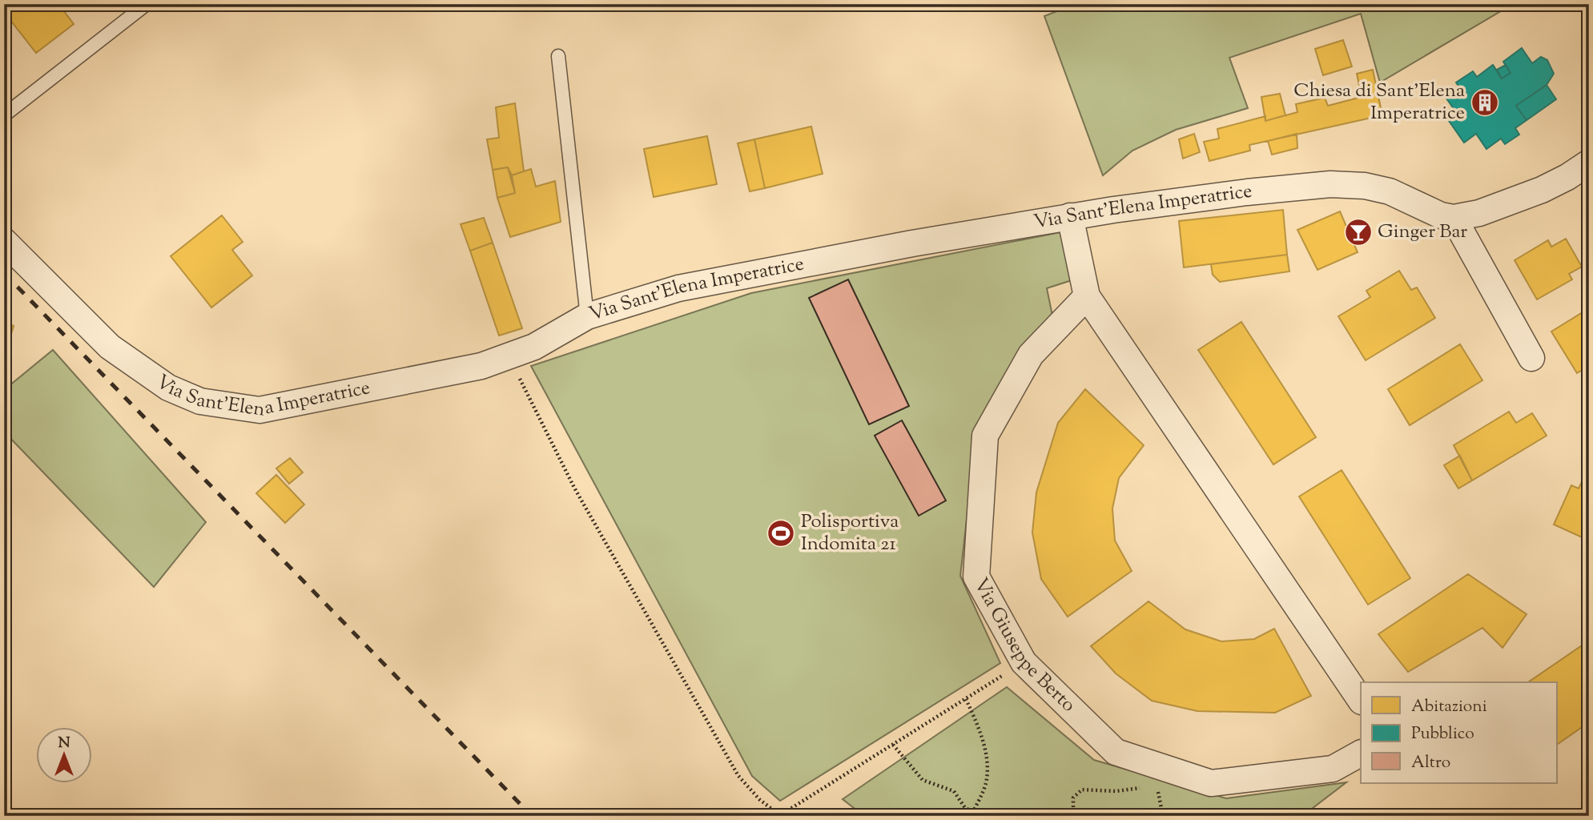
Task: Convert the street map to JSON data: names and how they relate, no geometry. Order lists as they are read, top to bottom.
{
  "streets": {
    "street": ["Via Sant'Elena Imperatrice", "Via Giuseppe Berto"]
  },
  "places": {
    "building": ["Chiesa di Sant'Elena Imperatrice"],
    "bar": ["Ginger Bar"],
    "sports": ["Polisportiva Indomita 21"]
  },
  "legend": ["Abitazioni", "Pubblico", "Altro"],
  "north": "top"
}
